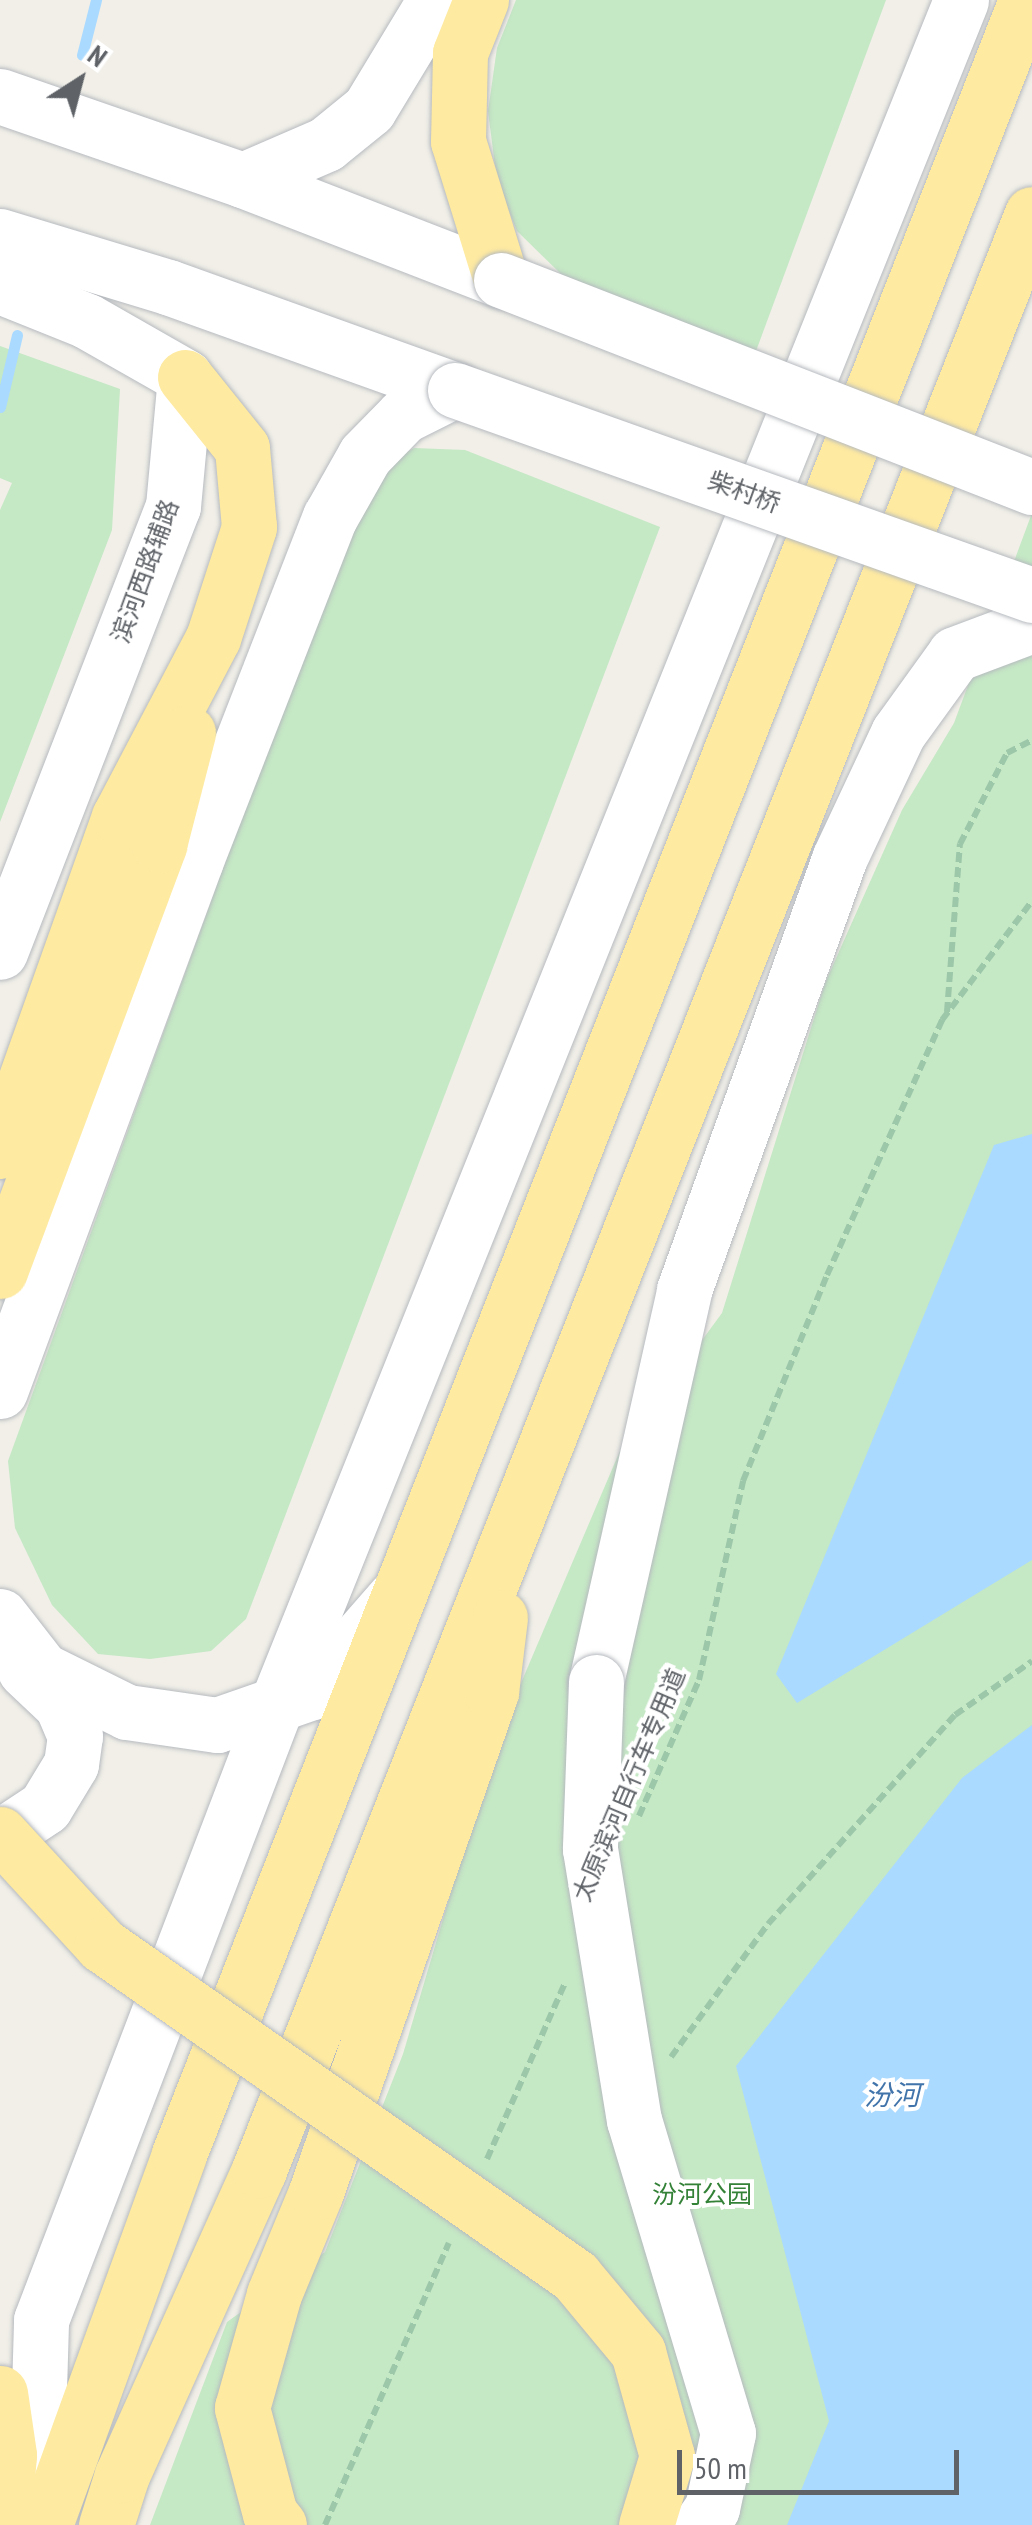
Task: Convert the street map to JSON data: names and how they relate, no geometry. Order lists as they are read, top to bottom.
{
  "streets": {
    "main road": ["柴村桥", "滨河西路辅路"],
    "path": ["太原滨河自行车专用道"]
  },
  "water": ["汾河"],
  "parks": ["汾河公园"],
  "scale_bar": "50 m",
  "north": "top right"
}
